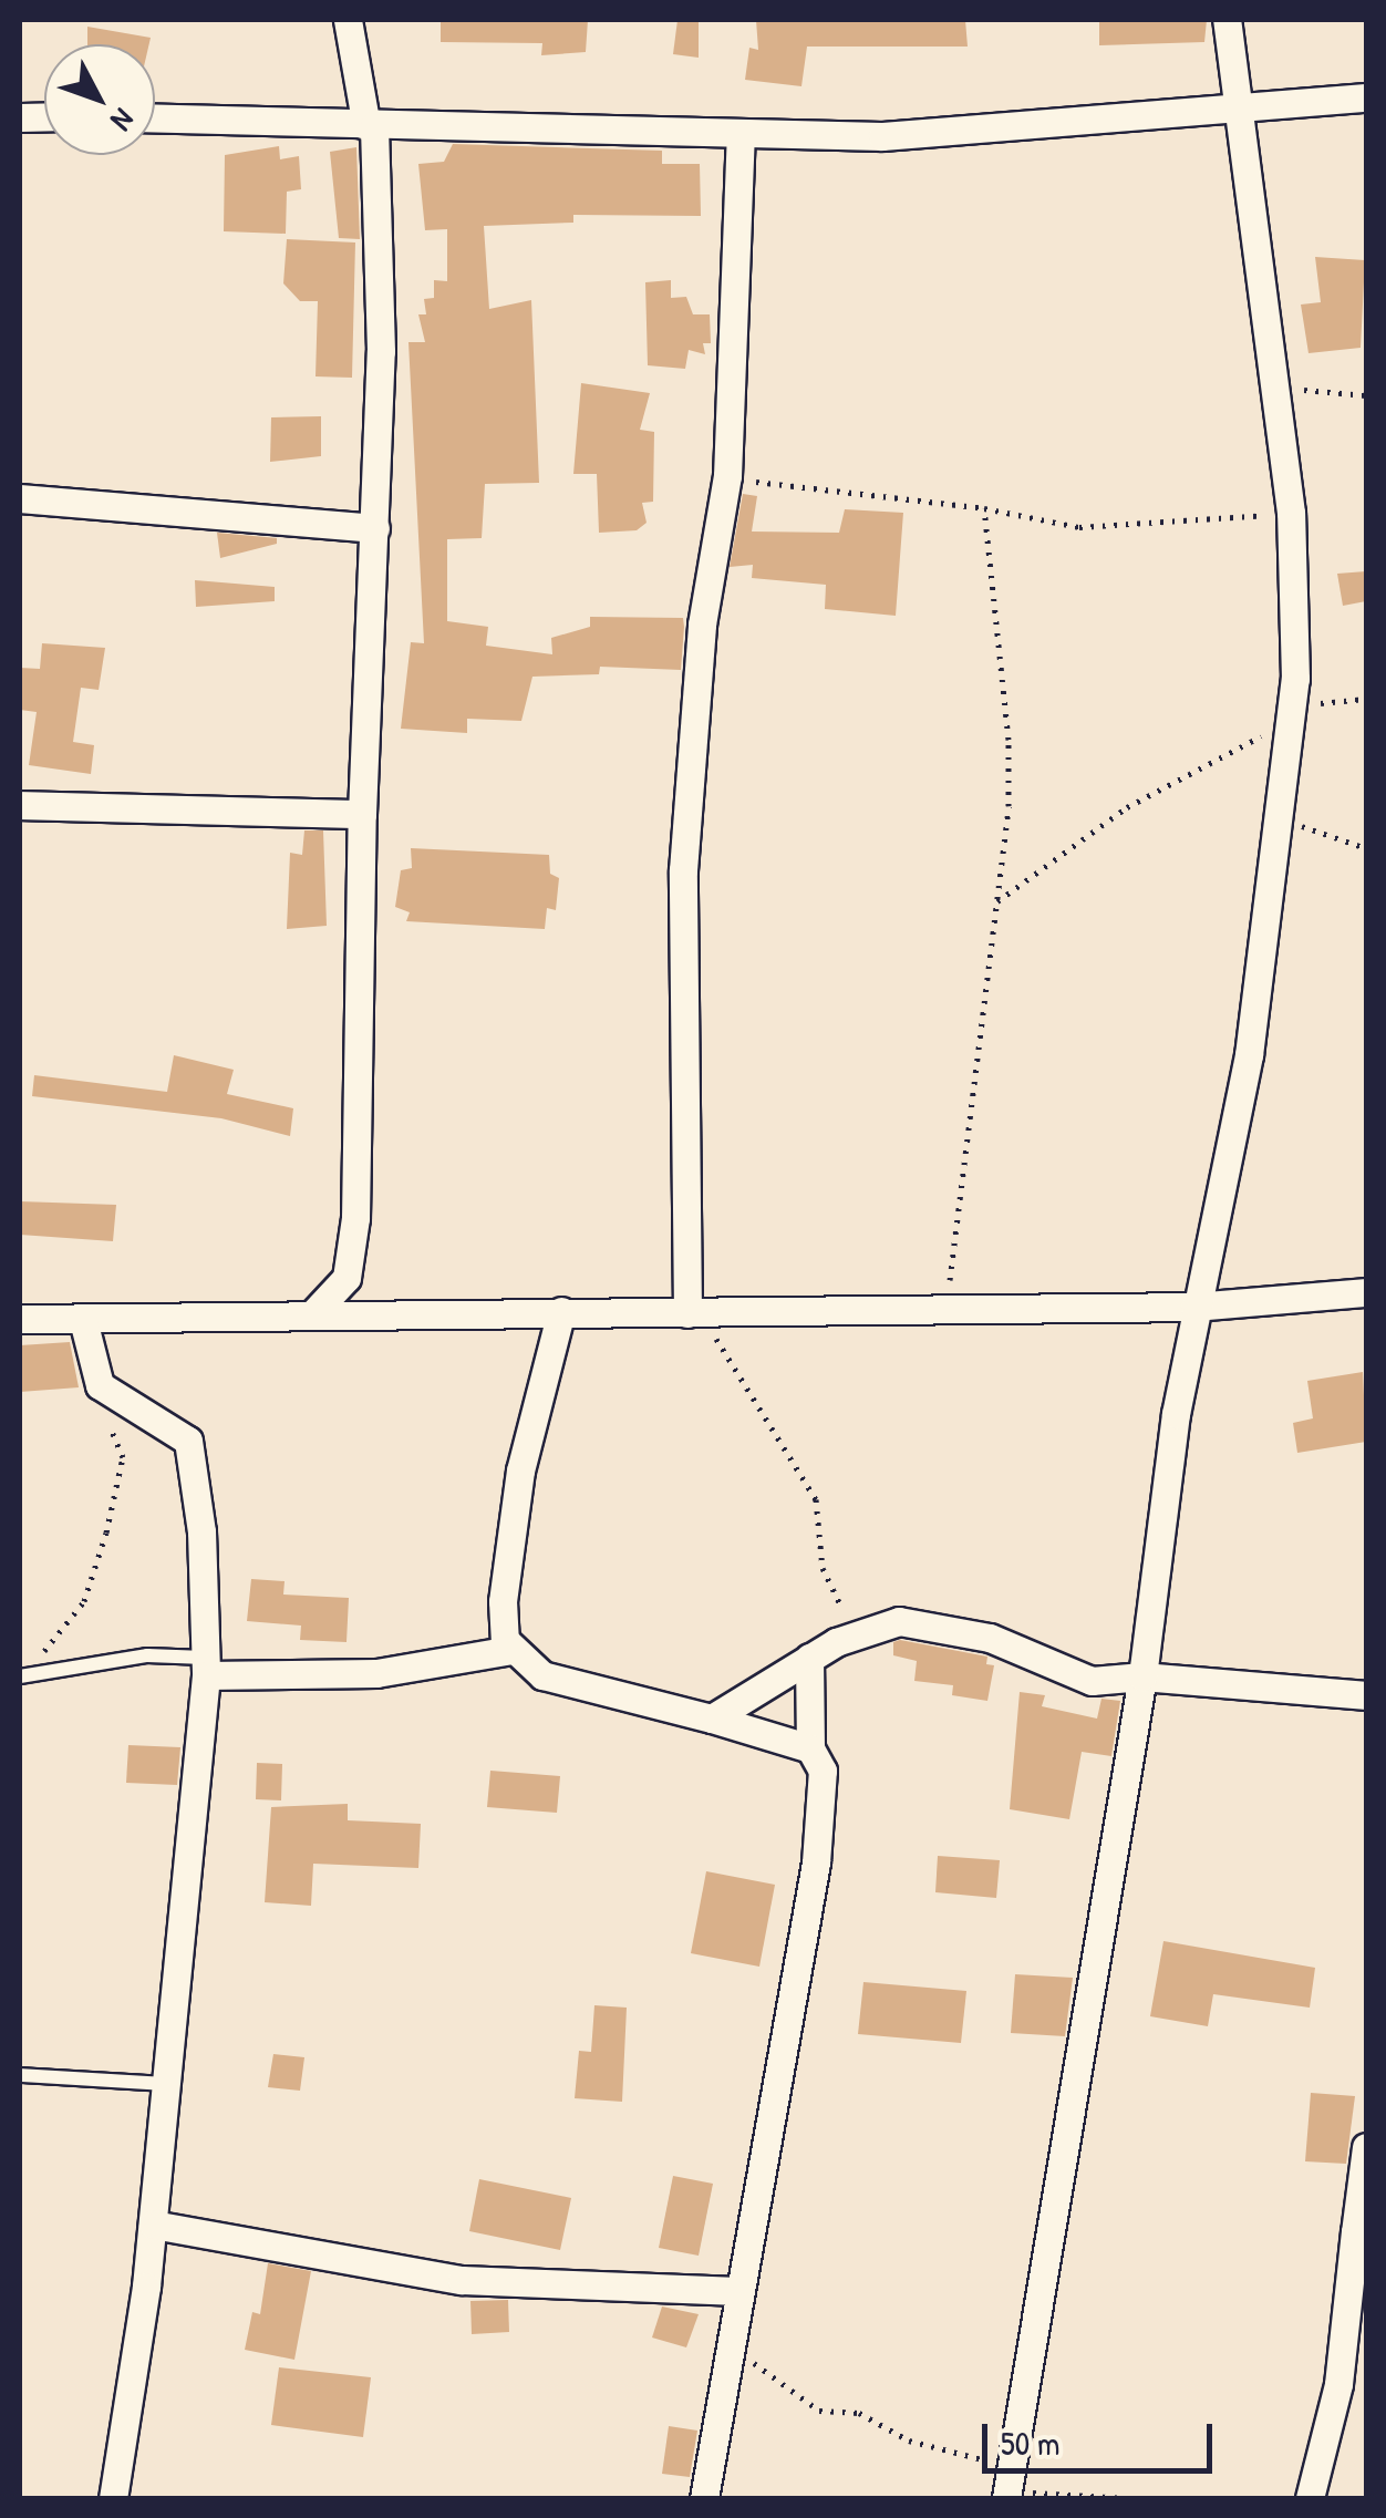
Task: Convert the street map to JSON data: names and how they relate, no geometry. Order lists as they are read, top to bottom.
{
  "scale_bar": "50 m",
  "north": "bottom right"
}
